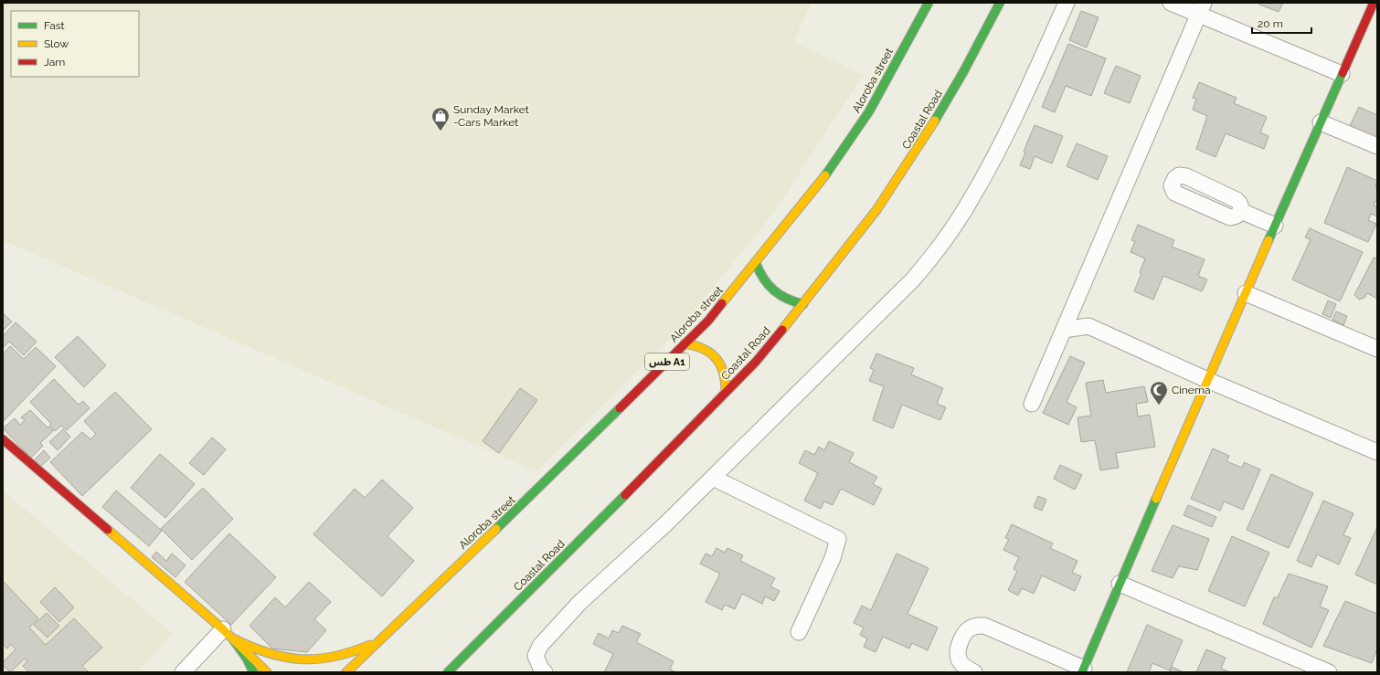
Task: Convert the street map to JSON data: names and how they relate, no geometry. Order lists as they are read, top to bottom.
{
  "streets": {
    "main road": ["Aloroba street", "Coastal Road", "طس A1"]
  },
  "places": {
    "shop": ["Sunday Market -Cars Market"],
    "mosque": ["Cinema"]
  },
  "legend": ["Fast", "Slow", "Jam"],
  "scale_bar": "20 m"
}
